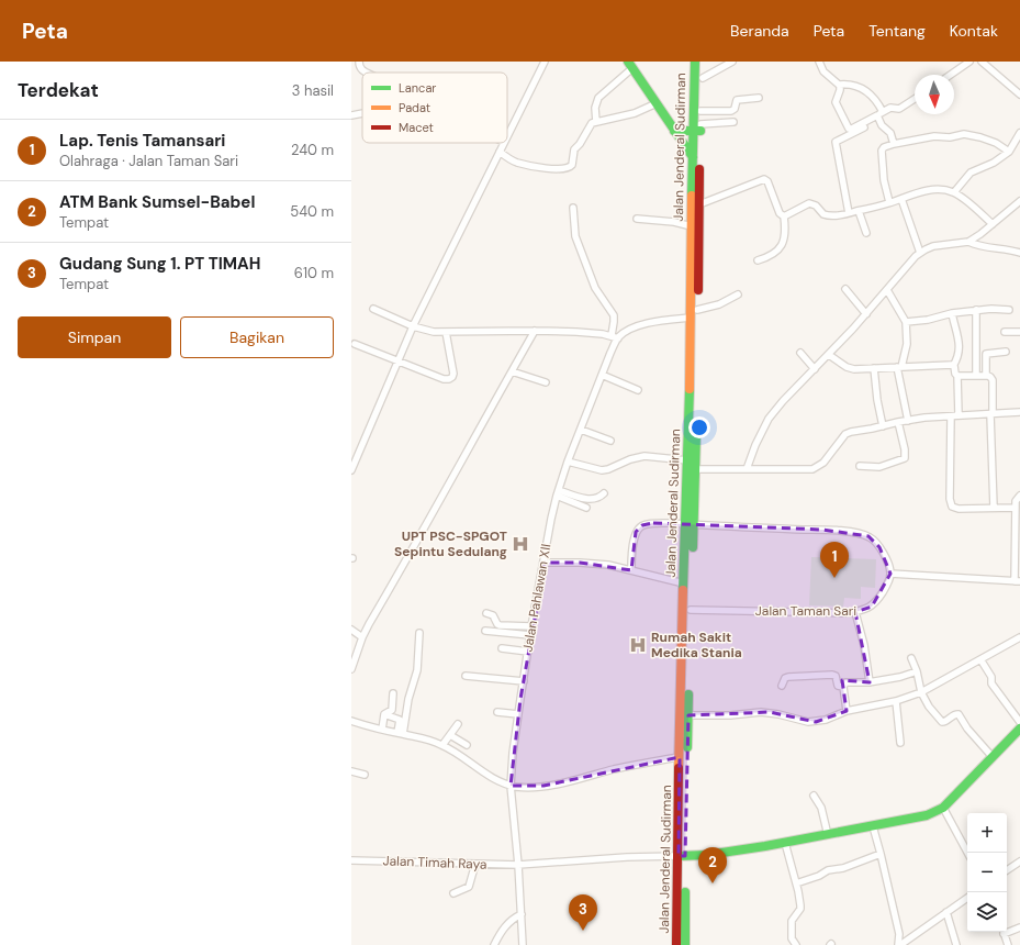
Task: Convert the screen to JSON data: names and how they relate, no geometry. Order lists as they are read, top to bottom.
{
  "streets": {
    "main road": ["Jalan Jenderal Sudirman"],
    "street": ["Jalan Pahlawan XII", "Jalan Taman Sari", "Jalan Timah Raya"]
  },
  "crossings": [
    ["Jalan Jenderal Sudirman", "Jalan Taman Sari"],
    ["Jalan Jenderal Sudirman", "Jalan Timah Raya"],
    ["Jalan Pahlawan XII", "Jalan Timah Raya"]
  ],
  "places": {
    "hospital": ["UPT PSC-SPGOT Sepintu Sedulang", "Rumah Sakit Medika Stania"]
  },
  "legend": ["Lancar", "Padat", "Macet"],
  "north": "bottom",
  "page": {
    "header": "Peta",
    "nav": [
      "Beranda",
      "Peta",
      "Tentang",
      "Kontak"
    ],
    "heading": ["Terdekat", "3 hasil"],
    "list": [
      {
        "mark": "1",
        "name": "Lap. Tenis Tamansari",
        "note": "Olahraga · Jalan Taman Sari",
        "value": "240 m"
      },
      {
        "mark": "2",
        "name": "ATM Bank Sumsel-Babel",
        "note": "Tempat",
        "value": "540 m"
      },
      {
        "mark": "3",
        "name": "Gudang Sung 1. PT TIMAH",
        "note": "Tempat",
        "value": "610 m"
      }
    ],
    "buttons": ["Simpan", "Bagikan"],
    "pins": ["1", "2", "3"],
    "map_buttons": ["+", "−"]
  }
}
